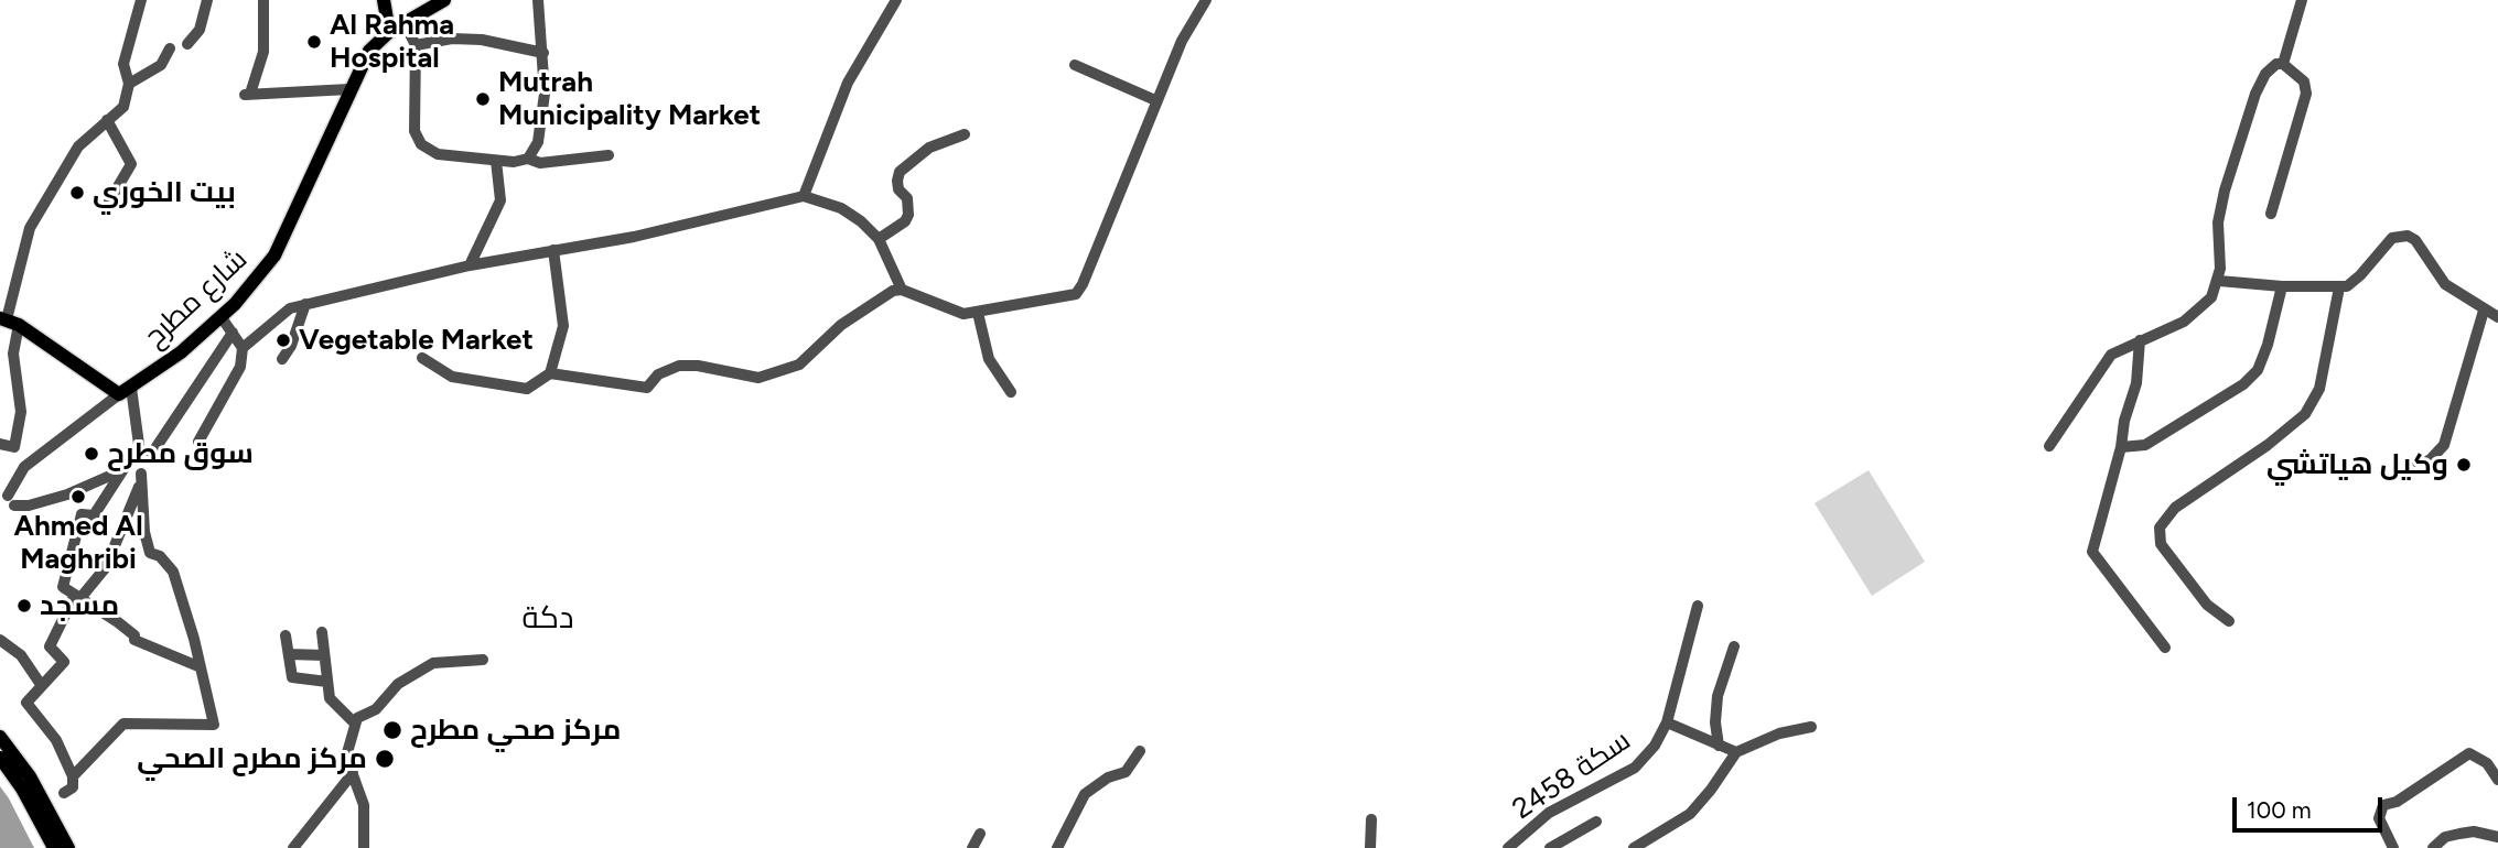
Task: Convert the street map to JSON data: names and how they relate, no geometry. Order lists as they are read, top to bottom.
{
  "streets": {
    "main road": ["شارع مطرح"],
    "street": ["سكة 2458"]
  },
  "districts": ["دكة"],
  "places": [
    "Al Rahma Hospital",
    "Mutrah Municipality Market",
    "بيت الخوري",
    "Vegetable Market",
    "سوق مطرح",
    "وكيل هياتشي",
    "Ahmed Al Maghribi",
    "مسجد",
    "مركز صحي مطرح",
    "مركز مطرح الصحي"
  ],
  "scale_bar": "100 m"
}
